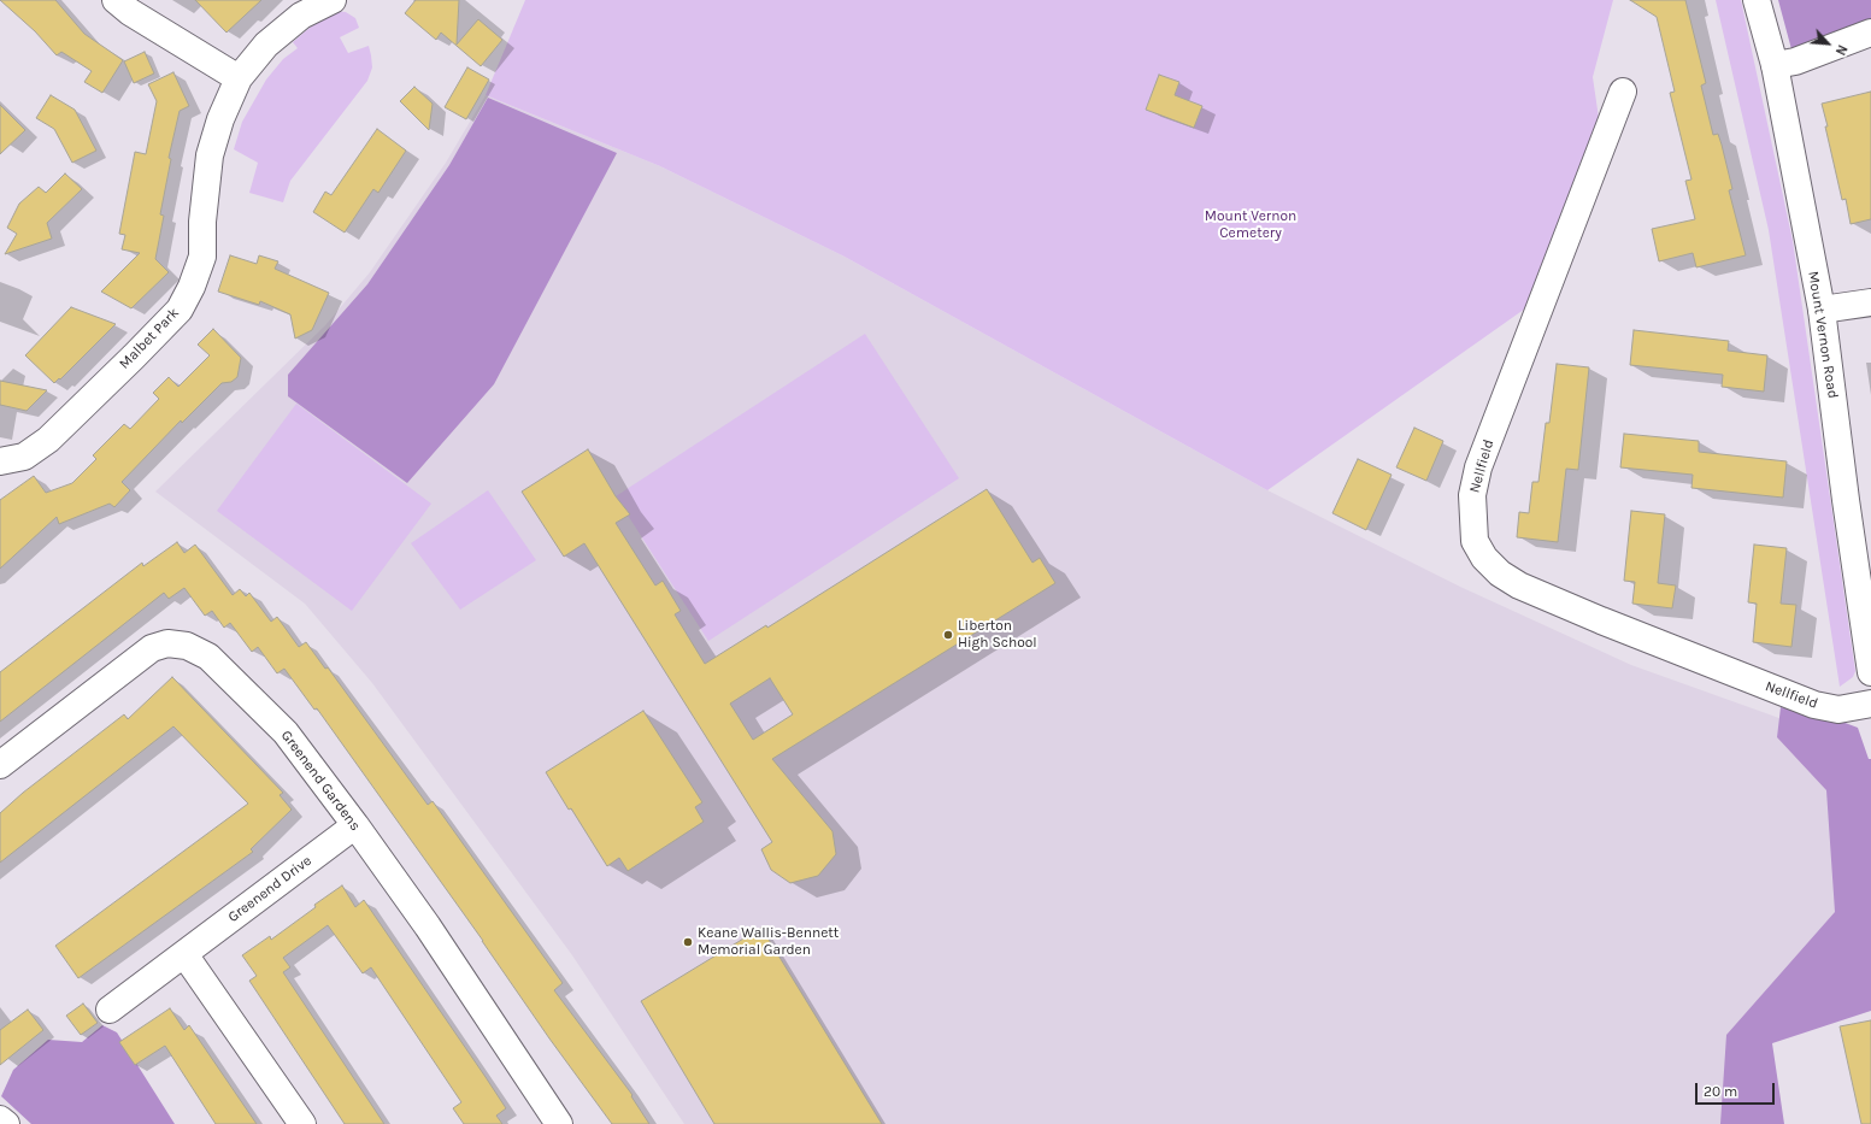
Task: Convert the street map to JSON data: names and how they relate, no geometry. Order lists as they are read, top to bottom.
{
  "streets": {
    "street": [
      "Mount Vernon Road",
      "Malbet Park",
      "Nellfield",
      "Greenend Gardens",
      "Greenend Drive"
    ]
  },
  "crossings": [
    ["Greenend Gardens", "Greenend Drive"]
  ],
  "parks": ["Mount Vernon Cemetery"],
  "places": ["Liberton High School", "Keane Wallis-Bennett Memorial Garden"],
  "scale_bar": "20 m",
  "north": "bottom right"
}
